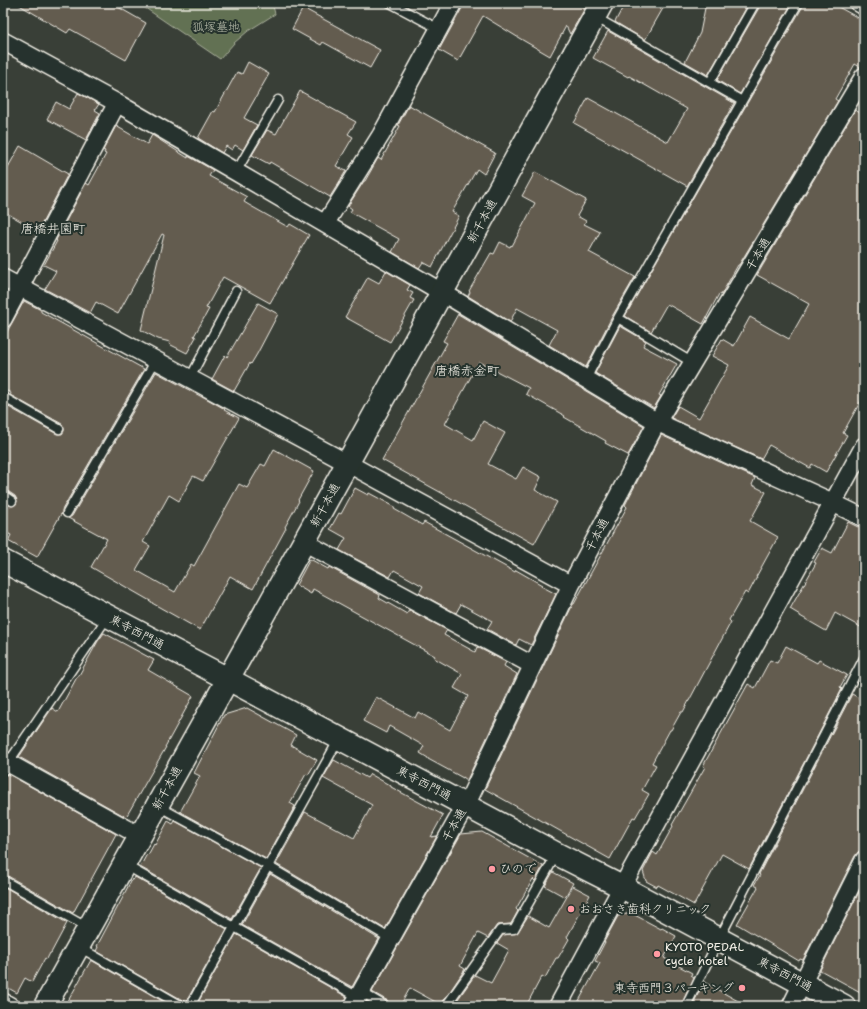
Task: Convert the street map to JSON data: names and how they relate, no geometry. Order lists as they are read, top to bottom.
{
  "streets": {
    "street": ["新千本通", "千本通", "東寺西門通"]
  },
  "crossings": [
    ["新千本通", "東寺西門通"],
    ["千本通", "東寺西門通"]
  ],
  "districts": ["唐橋井園町", "唐橋赤金町"],
  "parks": ["狐塚墓地"],
  "places": [
    "ひので",
    "おおさき歯科クリニック",
    "KYOTO PEDAL cycle hotel",
    "東寺西門３パーキング"
  ]
}
